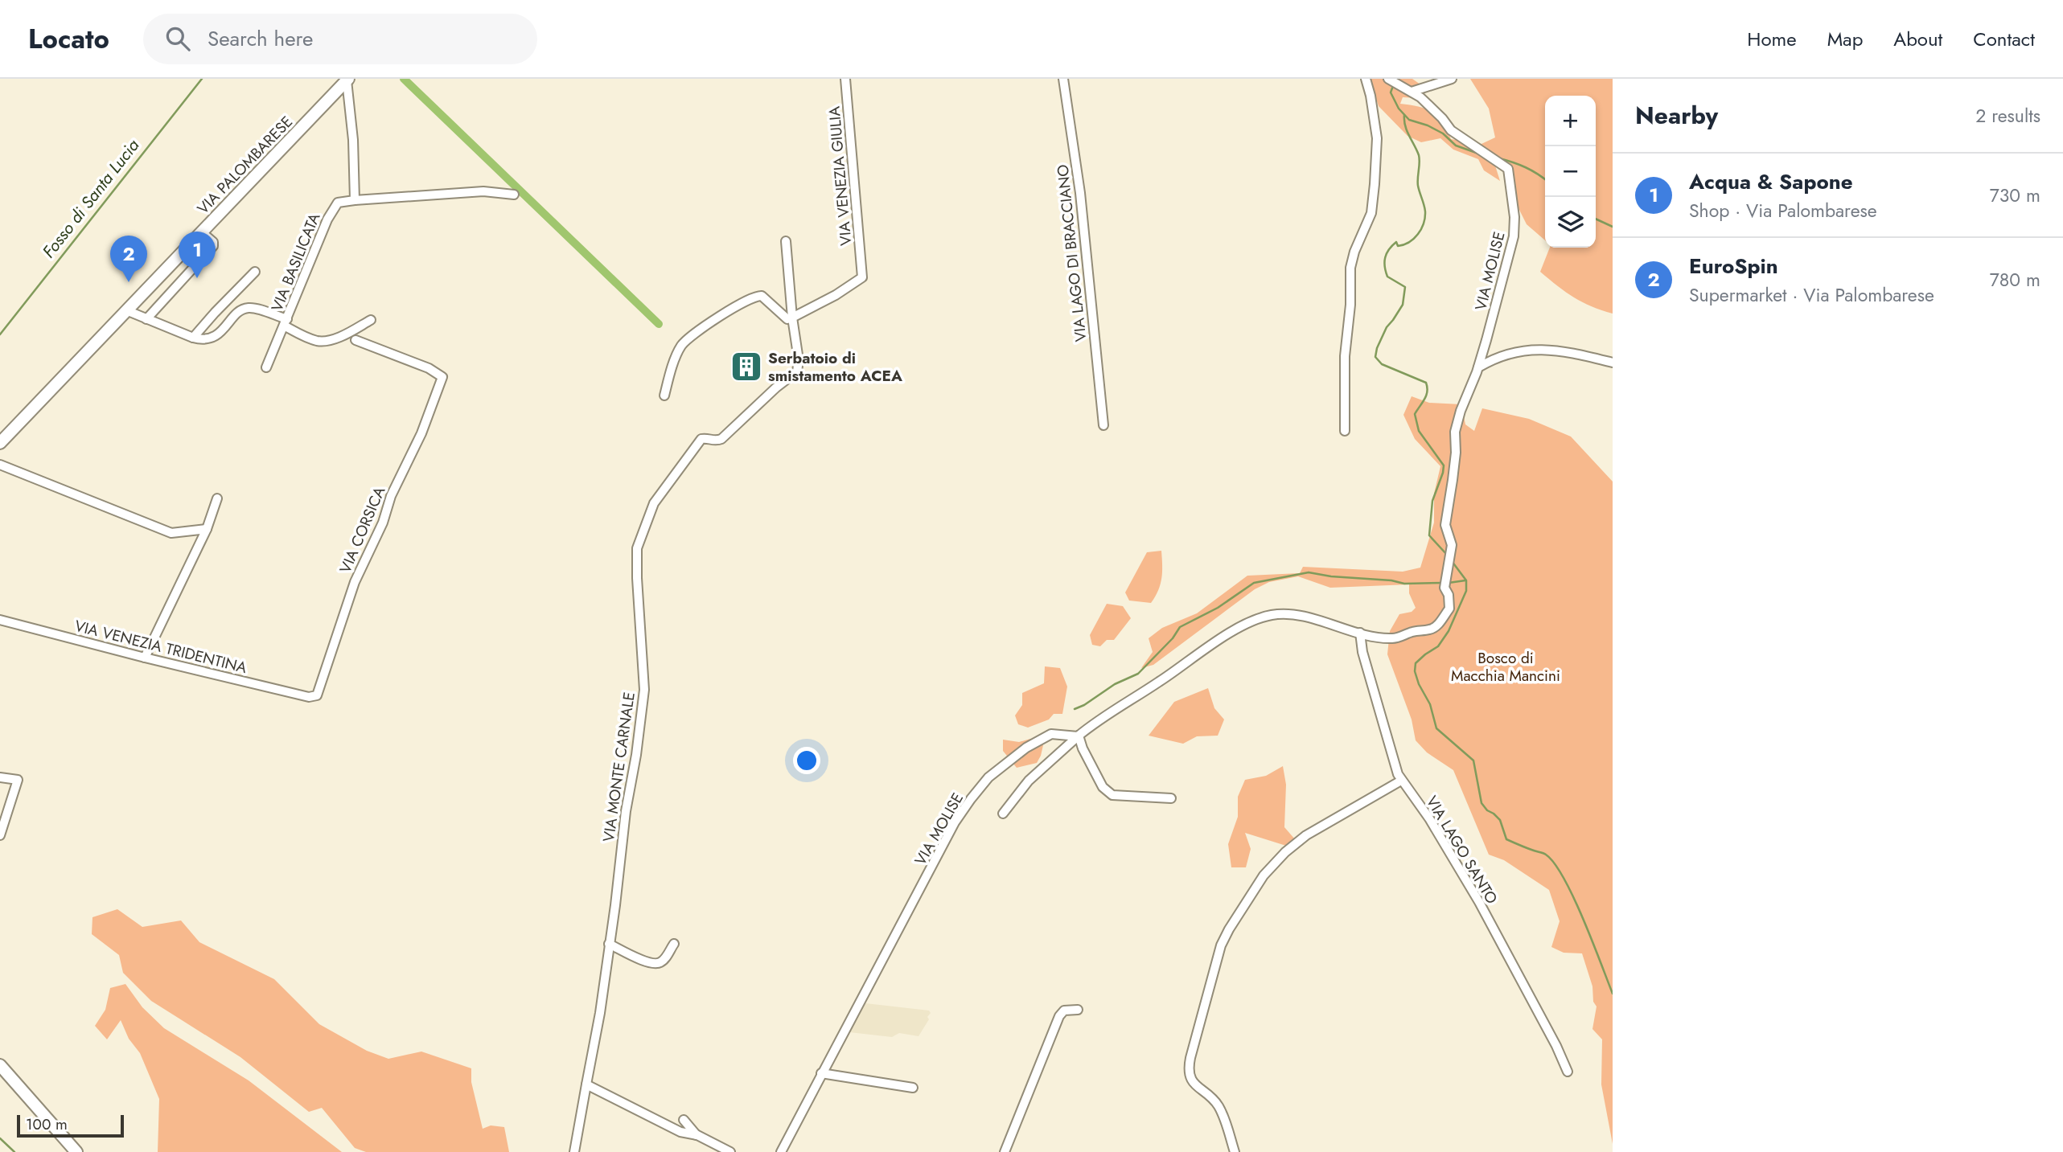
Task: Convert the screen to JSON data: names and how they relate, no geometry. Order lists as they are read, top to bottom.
{
  "streets": {
    "main road": ["VIA PALOMBARESE"],
    "street": [
      "VIA VENEZIA GIULIA",
      "VIA LAGO DI BRACCIANO",
      "VIA BASILICATA",
      "VIA MOLISE",
      "VIA CORSICA",
      "VIA VENEZIA TRIDENTINA",
      "VIA MONTE CARNALE",
      "VIA LAGO SANTO"
    ]
  },
  "crossings": [
    ["VIA VENEZIA GIULIA", "VIA MONTE CARNALE"],
    ["VIA MOLISE", "VIA LAGO SANTO"],
    ["VIA CORSICA", "VIA VENEZIA TRIDENTINA"]
  ],
  "water": ["Fosso di Santa Lucia"],
  "parks": ["Bosco di Macchia Mancini"],
  "places": {
    "building": ["Serbatoio di smistamento ACEA"]
  },
  "scale_bar": "100 m",
  "page": {
    "header": "Locato",
    "search": "Search here",
    "nav": [
      "Home",
      "Map",
      "About",
      "Contact"
    ],
    "heading": ["Nearby", "2 results"],
    "map_buttons": ["+", "−"],
    "list": [
      {
        "mark": "1",
        "name": "Acqua & Sapone",
        "note": "Shop · Via Palombarese",
        "value": "730 m"
      },
      {
        "mark": "2",
        "name": "EuroSpin",
        "note": "Supermarket · Via Palombarese",
        "value": "780 m"
      }
    ],
    "pins": ["1", "2"],
    "scale": "100 m"
  }
}
